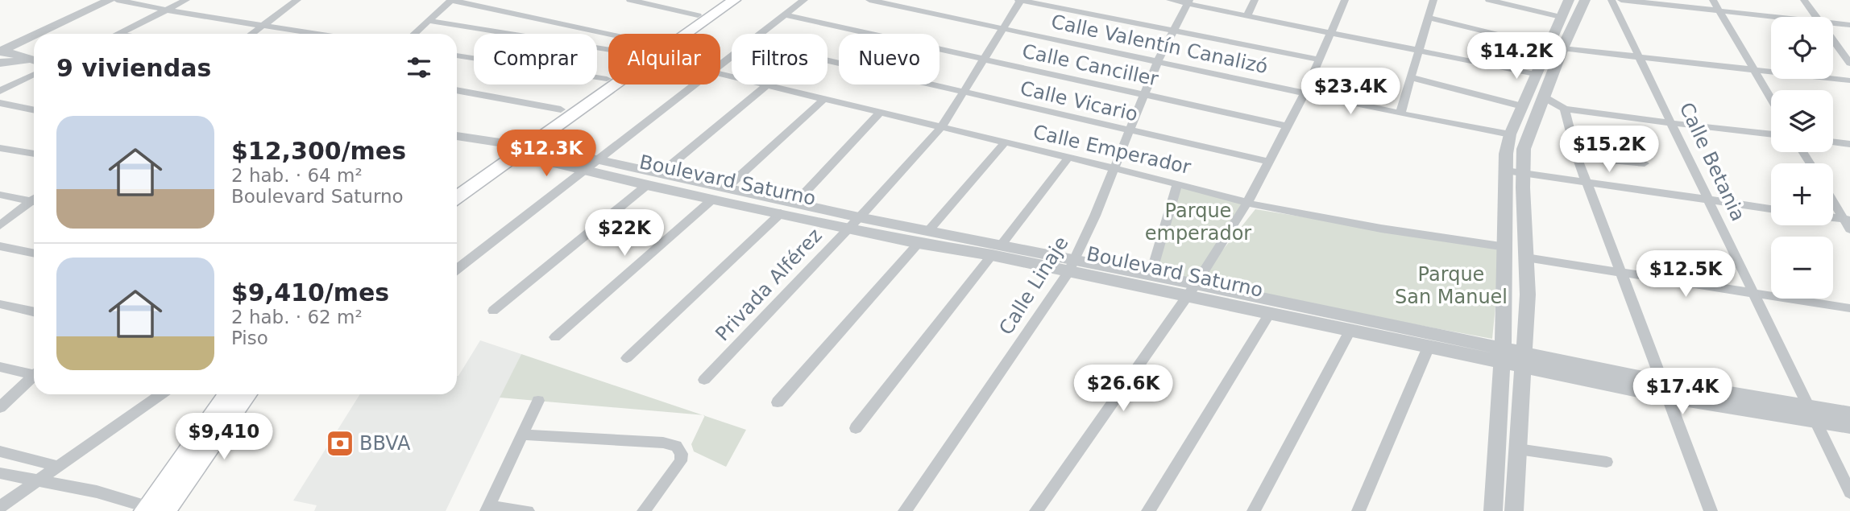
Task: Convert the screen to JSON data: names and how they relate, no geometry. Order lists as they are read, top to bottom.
{
  "streets": {
    "street": [
      "Calle Valentín Canalizó",
      "Calle Canciller",
      "Calle Vicario",
      "Calle Emperador",
      "Calle Betania",
      "Boulevard Saturno",
      "Privada Alférez",
      "Calle Linaje"
    ]
  },
  "crossings": [
    ["Calle Valentín Canalizó", "Privada Alférez"],
    ["Calle Valentín Canalizó", "Calle Linaje"],
    ["Calle Canciller", "Privada Alférez"],
    ["Calle Canciller", "Calle Linaje"],
    ["Calle Vicario", "Privada Alférez"],
    ["Calle Vicario", "Calle Linaje"],
    ["Calle Emperador", "Privada Alférez"],
    ["Calle Emperador", "Calle Linaje"],
    ["Calle Betania", "Boulevard Saturno"],
    ["Boulevard Saturno", "Privada Alférez"],
    ["Boulevard Saturno", "Calle Linaje"]
  ],
  "parks": ["Parque emperador", "Parque San Manuel"],
  "places": {
    "bank": ["BBVA"]
  },
  "page": {
    "map_buttons": ["+", "−"],
    "price": [
      "$14.2K",
      "$23.4K",
      "$15.2K",
      "$12.3K",
      "$22K",
      "$12.5K",
      "$26.6K",
      "$17.4K",
      "$9,410"
    ],
    "chip": [
      "Comprar",
      "Alquilar",
      "Filtros",
      "Nuevo"
    ],
    "heading": "9 viviendas",
    "list": [
      {
        "name": "$12,300/mes",
        "note": "2 hab. · 64 m² · Boulevard Saturno"
      },
      {
        "name": "$9,410/mes",
        "note": "2 hab. · 62 m² · Piso"
      }
    ]
  }
}
